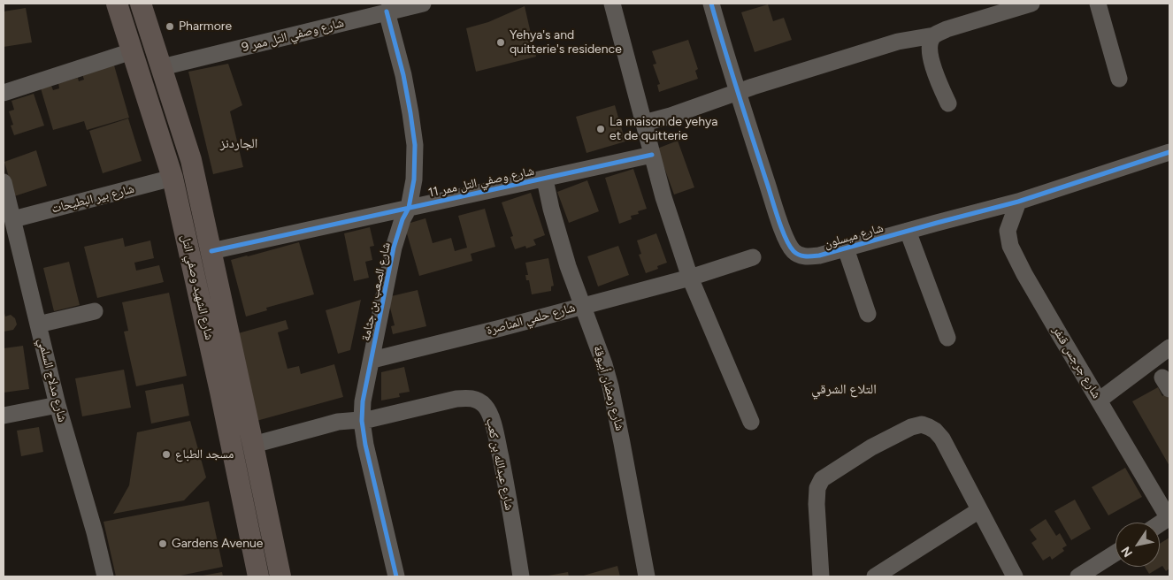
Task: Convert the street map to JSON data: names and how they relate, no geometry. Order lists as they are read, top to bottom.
{
  "streets": {
    "main road": ["شارع الشهيد وصفي التل"],
    "street": [
      "شارع وصفي التل ممر 9",
      "شارع وصفي التل ممر 11",
      "شارع بير البطيحات",
      "شارع ميسلون",
      "شارع الصعب بن جثامة",
      "شارع حلمي المناصرة",
      "شارع جرجس قنفر",
      "شارع مدلاج السلمي",
      "شارع رمضان أبيوقة",
      "شارع عبدالله بن كعب"
    ]
  },
  "crossings": [
    ["شارع وصفي التل ممر 9", "شارع الشهيد وصفي التل"],
    ["شارع وصفي التل ممر 9", "شارع الصعب بن جثامة"],
    ["شارع وصفي التل ممر 11", "شارع الشهيد وصفي التل"],
    ["شارع وصفي التل ممر 11", "شارع الصعب بن جثامة"],
    ["شارع وصفي التل ممر 11", "شارع رمضان أبيوقة"],
    ["شارع بير البطيحات", "شارع الشهيد وصفي التل"],
    ["شارع بير البطيحات", "شارع مدلاج السلمي"],
    ["شارع ميسلون", "شارع جرجس قنفر"],
    ["شارع الشهيد وصفي التل", "شارع عبدالله بن كعب"],
    ["شارع الصعب بن جثامة", "شارع حلمي المناصرة"],
    ["شارع الصعب بن جثامة", "شارع عبدالله بن كعب"],
    ["شارع حلمي المناصرة", "شارع رمضان أبيوقة"]
  ],
  "districts": ["الجاردنز", "التلاع الشرقي"],
  "places": [
    "Pharmore",
    "Yehya's and quitterie's residence",
    "La maison de yehya et de quitterie",
    "مسجد الطباع",
    "Gardens Avenue"
  ],
  "north": "bottom left"
}
